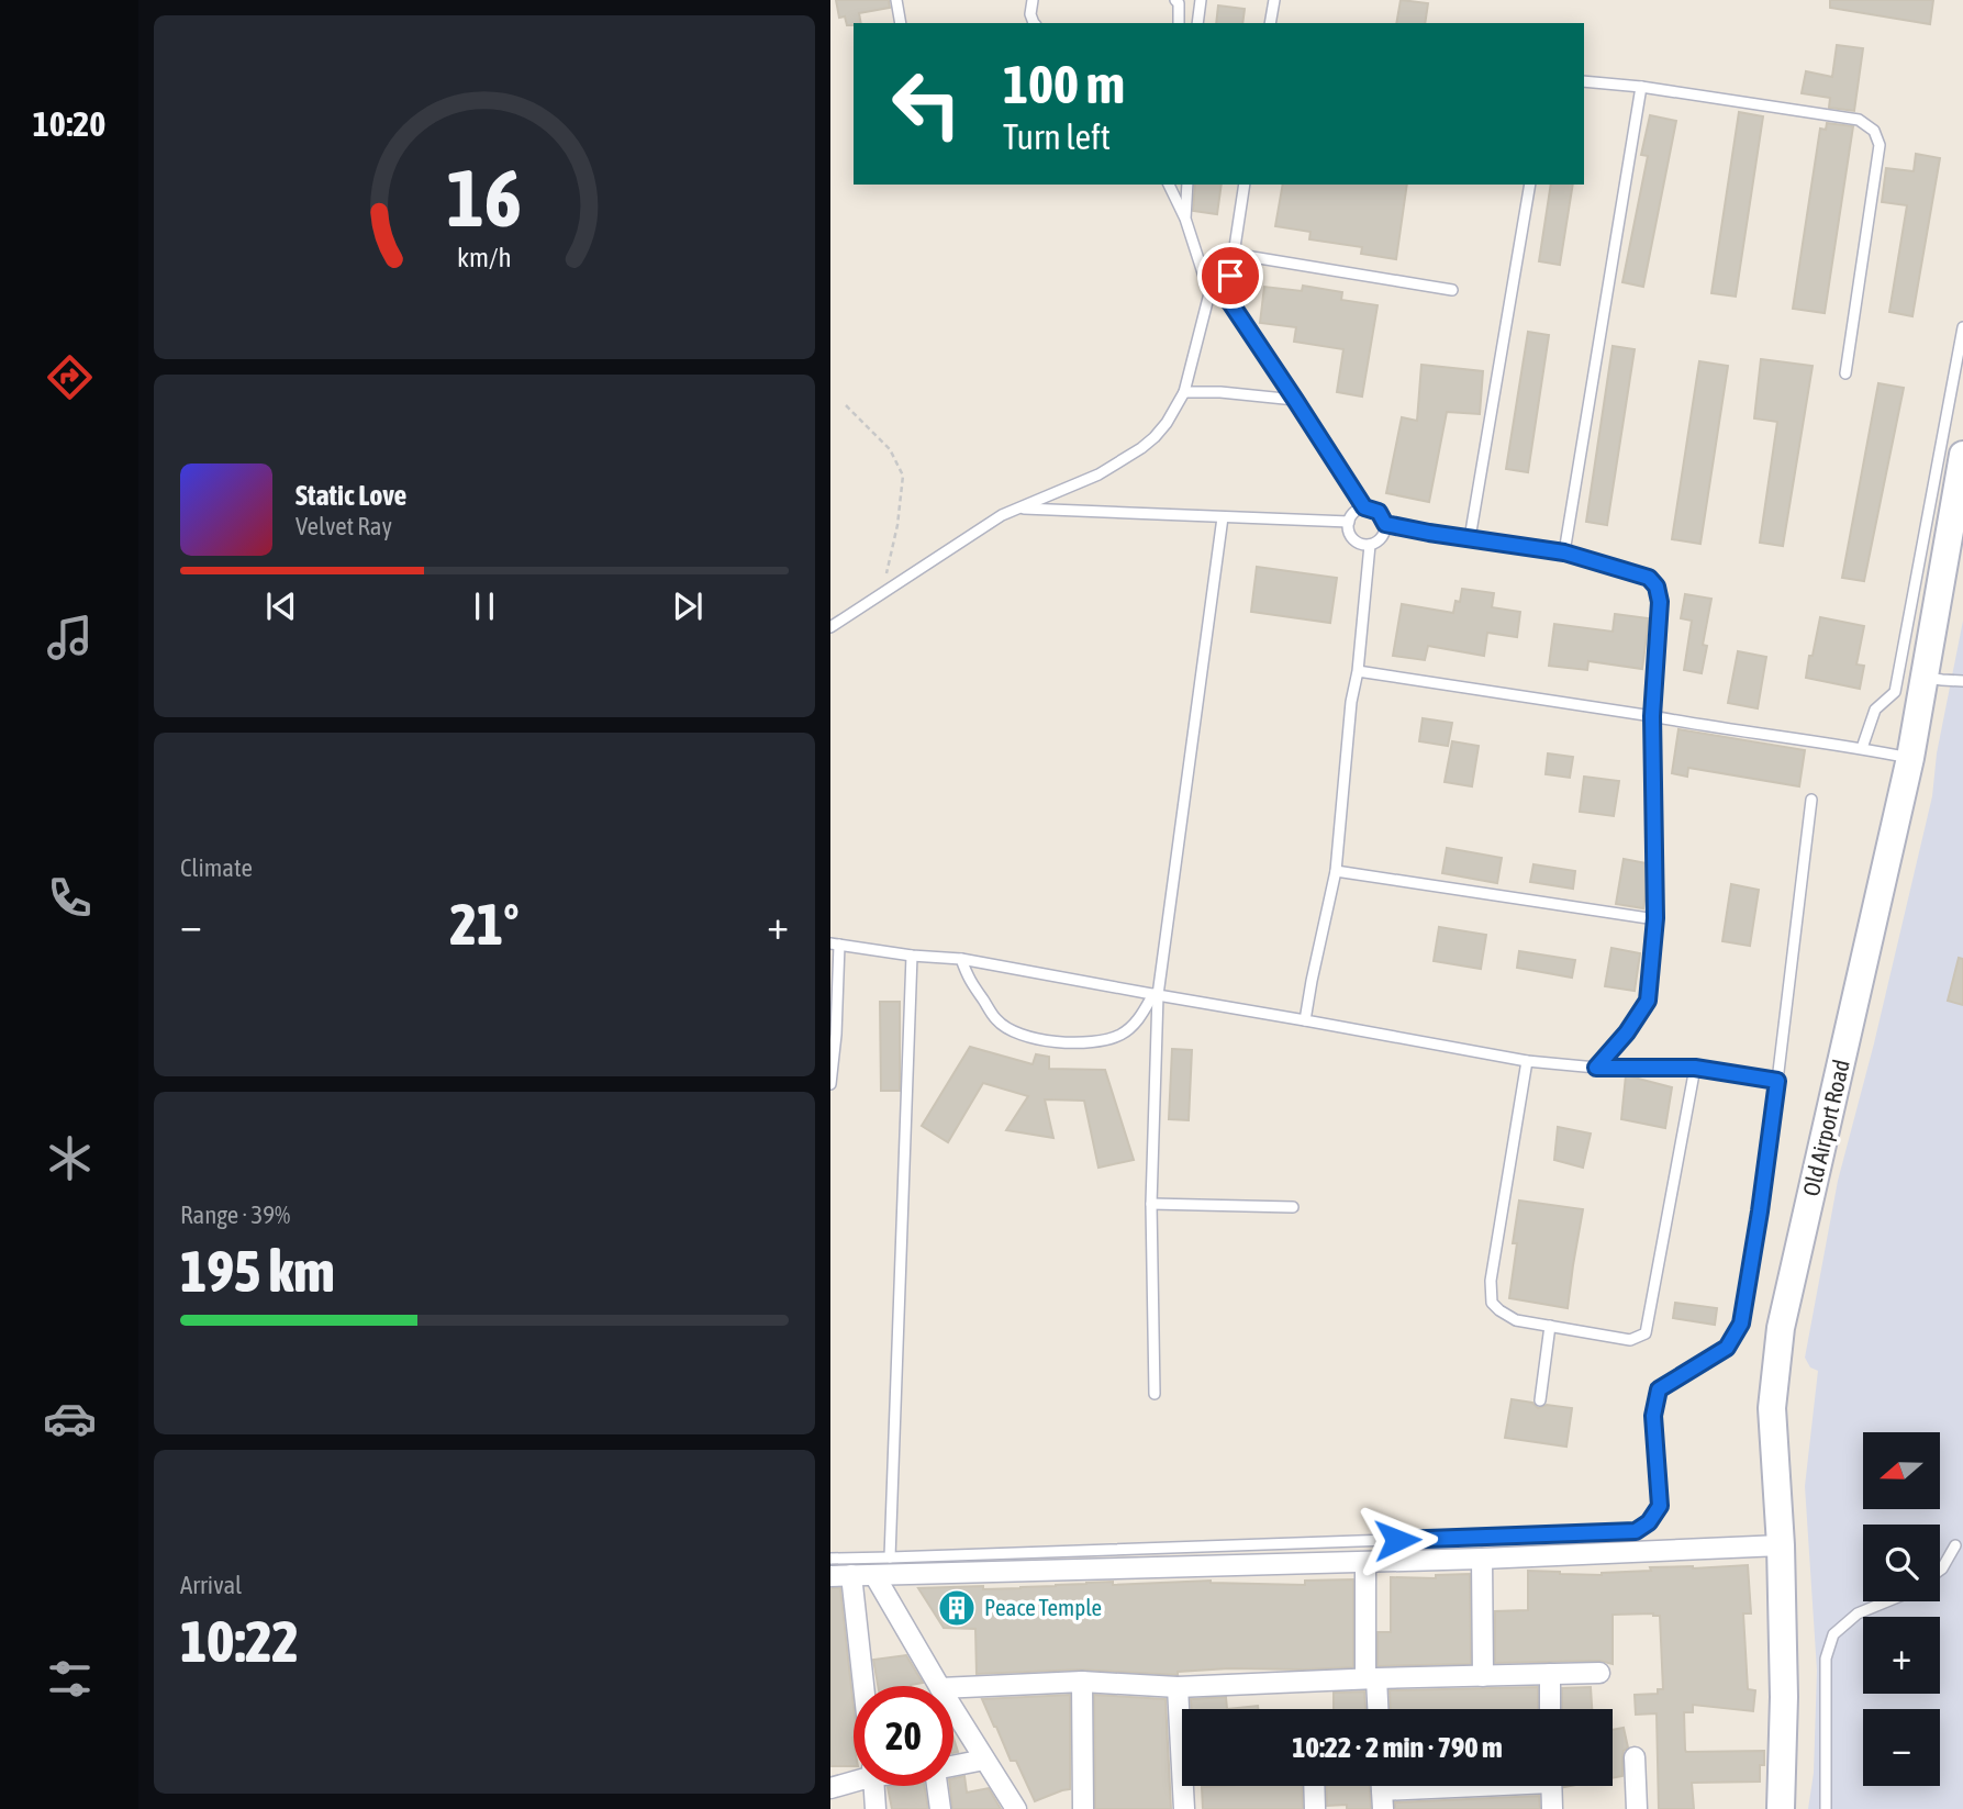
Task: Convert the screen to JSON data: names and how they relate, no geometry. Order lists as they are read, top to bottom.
{
  "streets": {
    "main road": ["Old Airport Road"]
  },
  "places": {
    "building": ["Peace Temple"]
  },
  "north": "left",
  "page": {
    "tabs": "10:20",
    "turn": ["100 m", "Turn left"],
    "song": ["Static Love", "Velvet Ray"],
    "tile": [
      "Climate",
      ["Range · 39%", "195 km"],
      ["Arrival", "10:22"]
    ],
    "heat": ["−", "21°", "+"],
    "map_buttons": ["+", "−"],
    "limit": "20",
    "trip": "10:22 · 2 min · 790 m",
    "gauge": ["16", "km/h"]
  }
}
